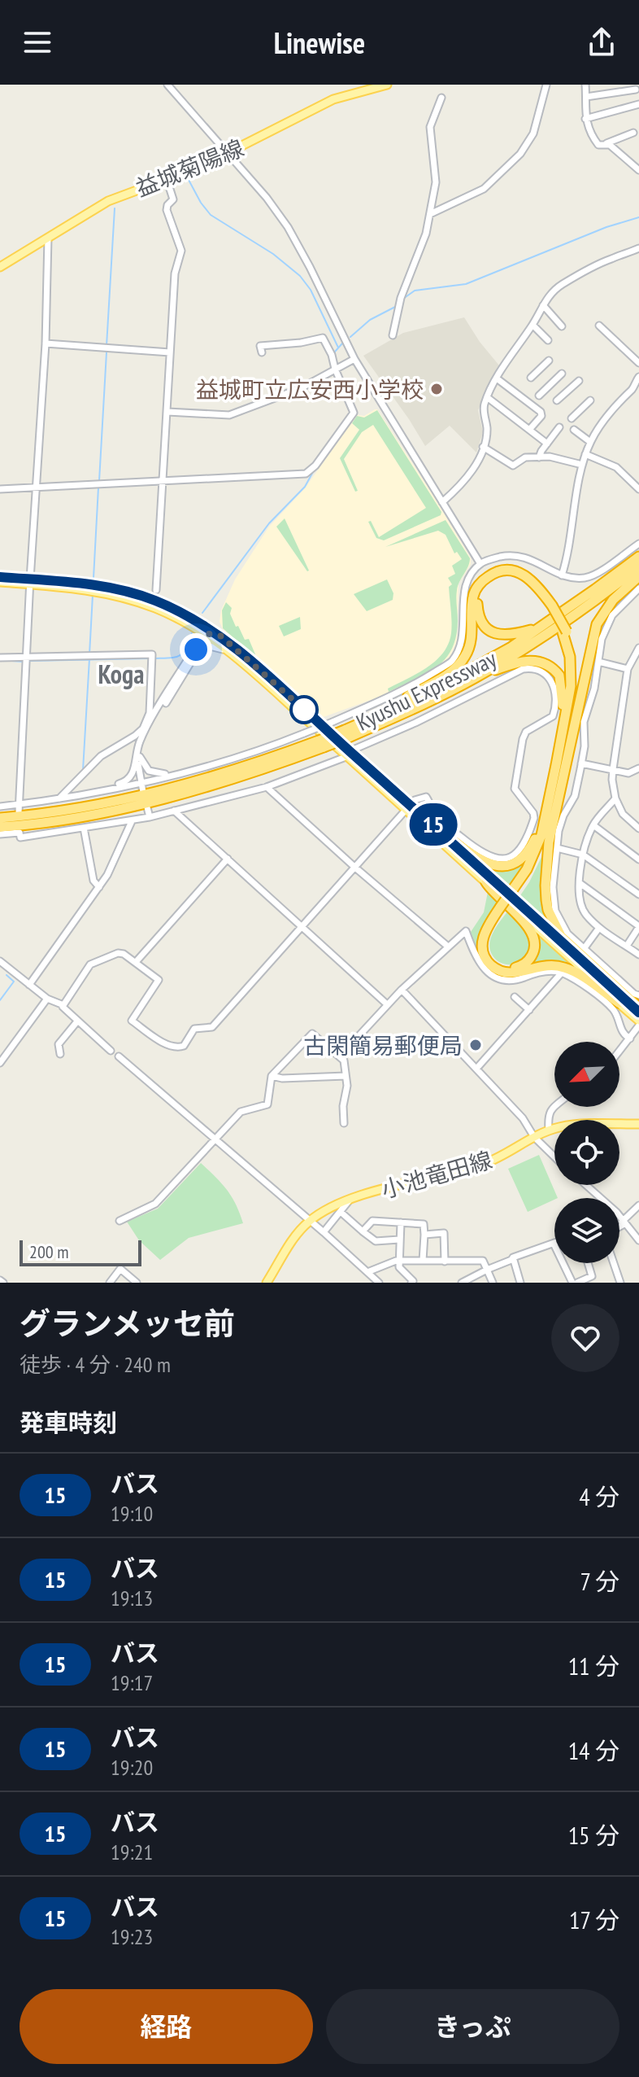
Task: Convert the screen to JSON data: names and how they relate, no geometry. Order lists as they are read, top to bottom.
{
  "streets": {
    "highway": ["Kyushu Expressway"],
    "main road": ["益城菊陽線", "小池竜田線"]
  },
  "districts": ["Koga"],
  "places": ["益城町立広安西小学校", "古閑簡易郵便局"],
  "lines": ["bus line 15"],
  "scale_bar": "200 m",
  "north": "bottom left",
  "page": {
    "header": "Linewise",
    "on_map": "15",
    "scale": "200 m",
    "heading": [
      ["グランメッセ前", "徒歩 · 4 分 · 240 m"],
      "発車時刻"
    ],
    "list": [
      {
        "mark": "15",
        "name": "バス",
        "note": "19:10",
        "value": "4 分"
      },
      {
        "mark": "15",
        "name": "バス",
        "note": "19:13",
        "value": "7 分"
      },
      {
        "mark": "15",
        "name": "バス",
        "note": "19:17",
        "value": "11 分"
      },
      {
        "mark": "15",
        "name": "バス",
        "note": "19:20",
        "value": "14 分"
      },
      {
        "mark": "15",
        "name": "バス",
        "note": "19:21",
        "value": "15 分"
      },
      {
        "mark": "15",
        "name": "バス",
        "note": "19:23",
        "value": "17 分"
      }
    ],
    "buttons": ["経路", "きっぷ"]
  }
}
